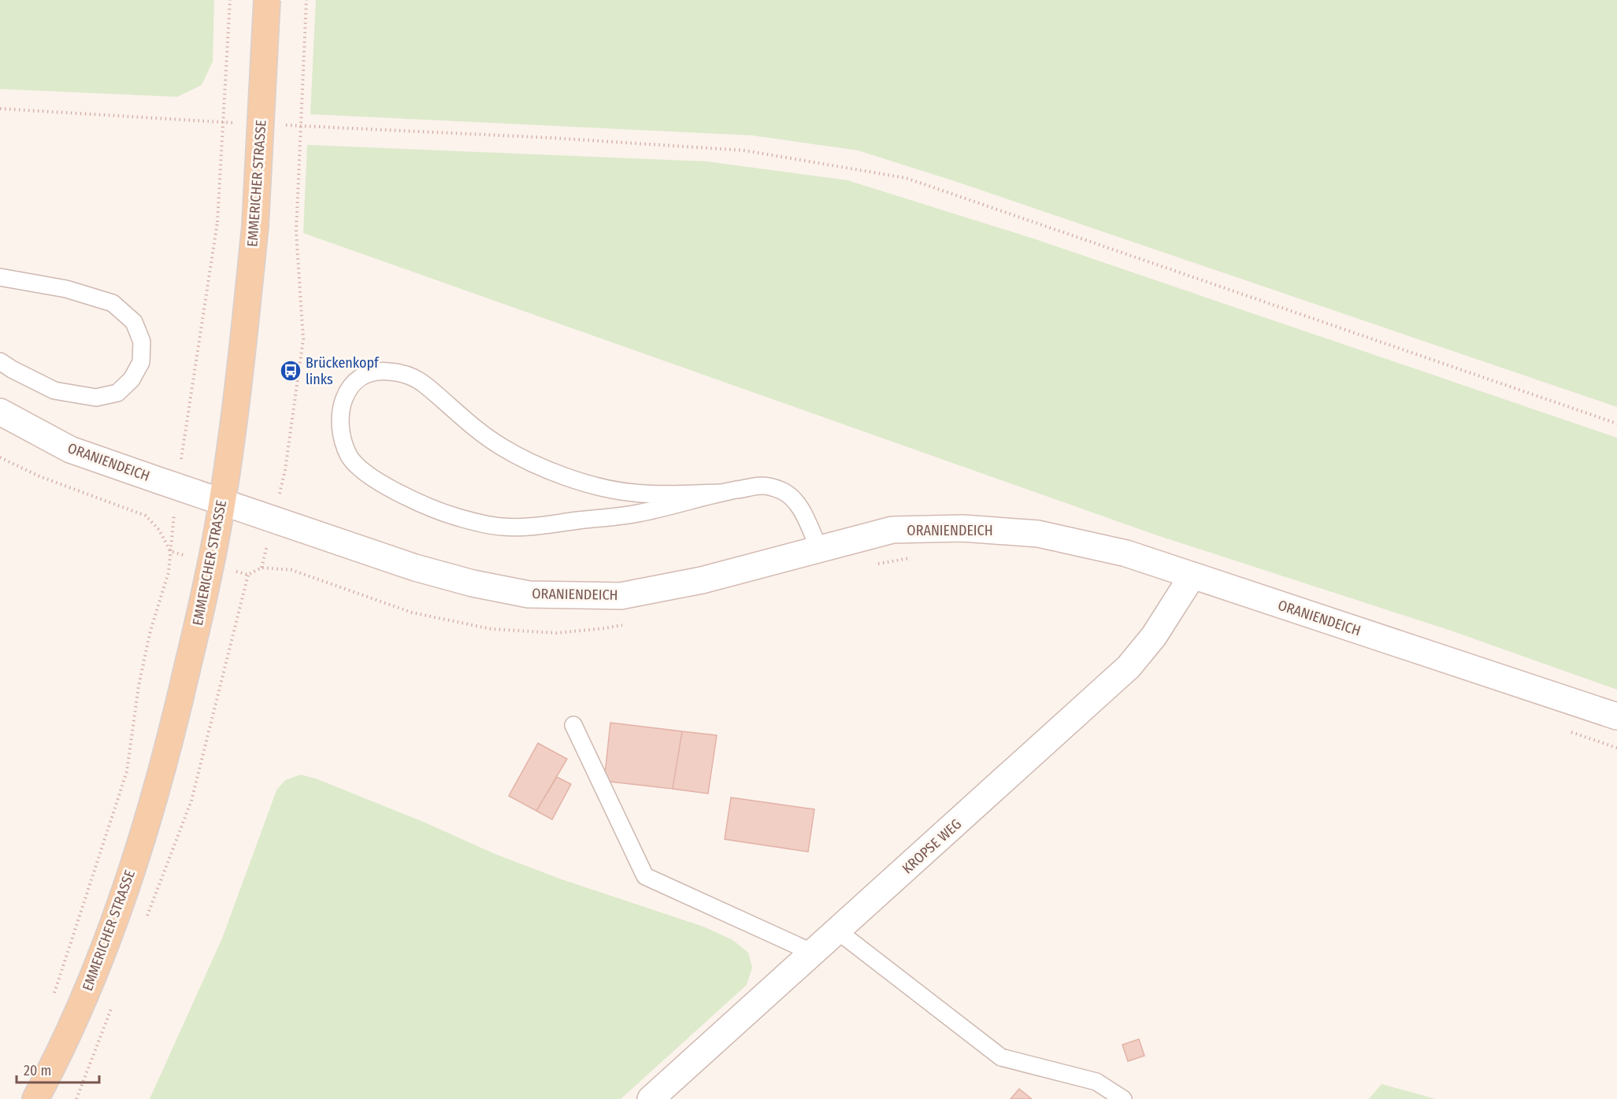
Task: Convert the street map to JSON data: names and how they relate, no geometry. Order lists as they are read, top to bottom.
{
  "streets": {
    "main road": ["EMMERICHER STRASSE", "ORANIENDEICH", "KROPSE WEG"]
  },
  "crossings": [
    ["EMMERICHER STRASSE", "ORANIENDEICH"],
    ["ORANIENDEICH", "KROPSE WEG"]
  ],
  "places": {
    "bus stop": ["Brückenkopf links"]
  },
  "scale_bar": "20 m"
}
